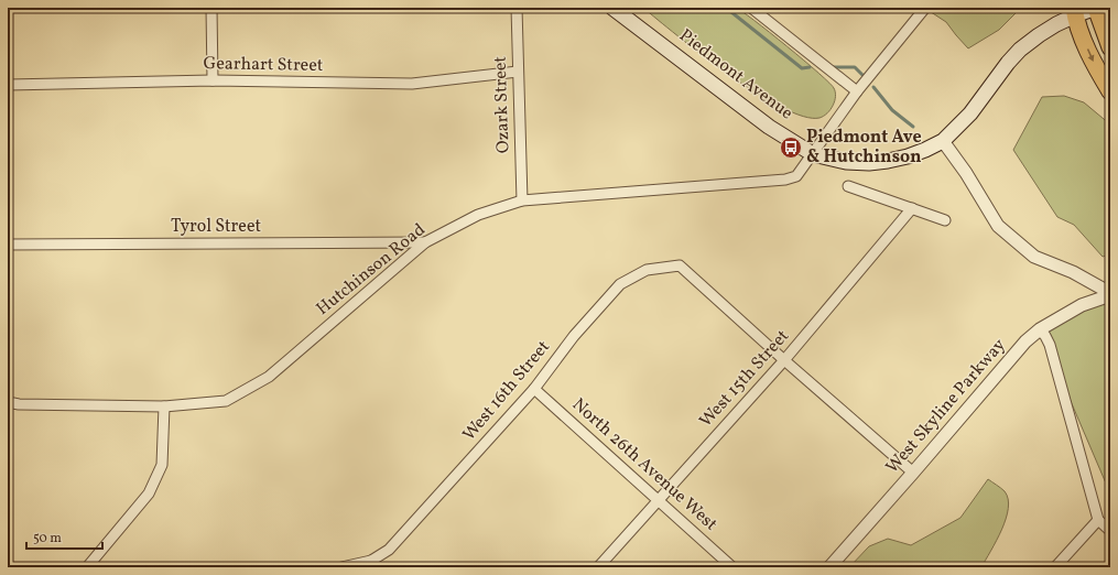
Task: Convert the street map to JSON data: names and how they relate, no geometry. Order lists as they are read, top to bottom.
{
  "streets": {
    "highway": ["Piedmont Avenue"],
    "street": [
      "Gearhart Street",
      "Ozark Street",
      "Tyrol Street",
      "Hutchinson Road",
      "West 15th Street",
      "West 16th Street",
      "West Skyline Parkway",
      "North 26th Avenue West"
    ]
  },
  "crossings": [
    ["Gearhart Street", "Ozark Street"],
    ["Piedmont Avenue", "Hutchinson Road"],
    ["Ozark Street", "Hutchinson Road"],
    ["Tyrol Street", "Hutchinson Road"],
    ["West 15th Street", "West 16th Street"],
    ["West 15th Street", "North 26th Avenue West"],
    ["West 16th Street", "North 26th Avenue West"]
  ],
  "places": {
    "bus stop": ["Piedmont Ave & Hutchinson"]
  },
  "scale_bar": "50 m"
}
